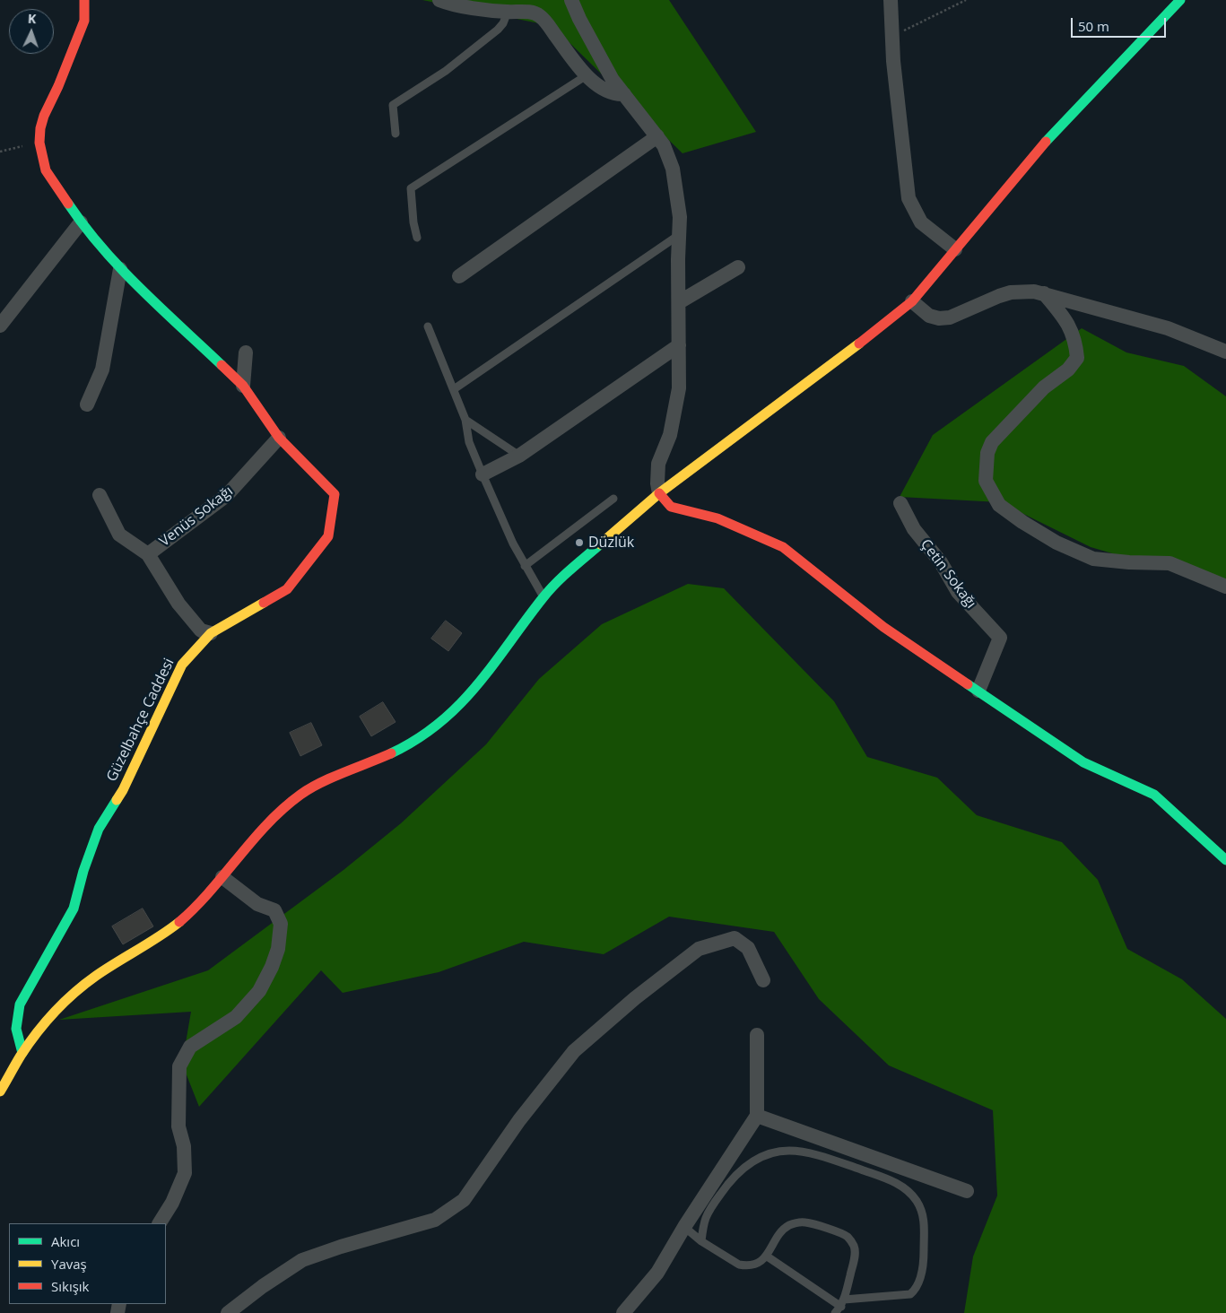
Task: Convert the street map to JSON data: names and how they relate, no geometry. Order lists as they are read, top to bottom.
{
  "streets": {
    "street": ["Venüs Sokağı", "Çetin Sokağı", "Güzelbahçe Caddesi"]
  },
  "crossings": [
    ["Venüs Sokağı", "Güzelbahçe Caddesi"]
  ],
  "places": ["Düzlük"],
  "legend": ["Akıcı", "Yavaş", "Sıkışık"],
  "scale_bar": "50 m",
  "north": "top"
}
